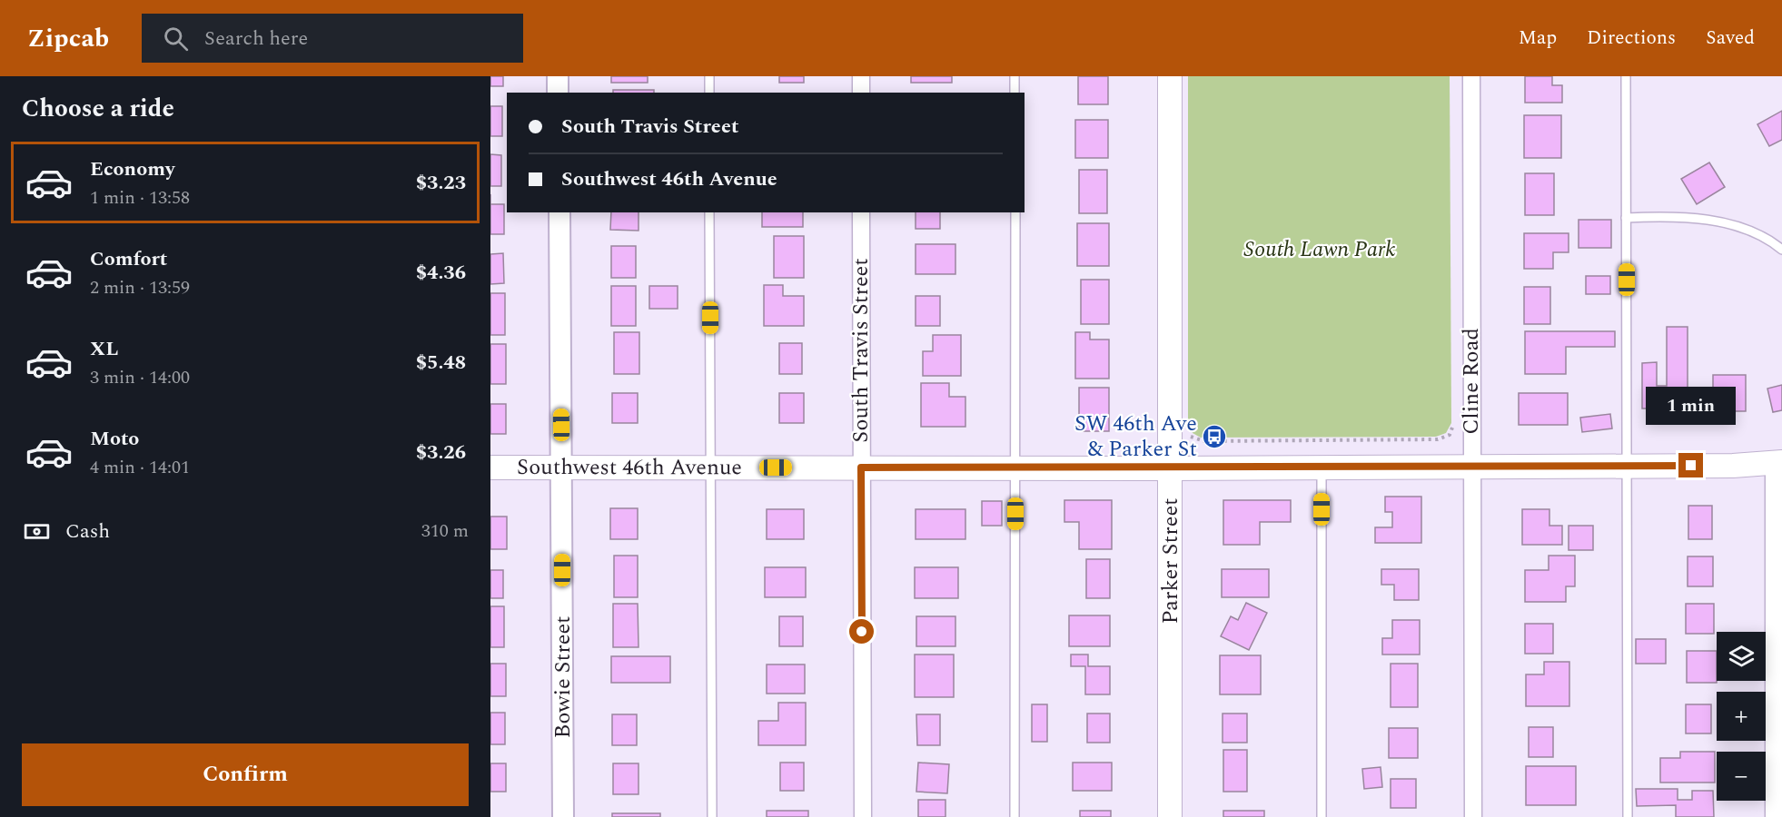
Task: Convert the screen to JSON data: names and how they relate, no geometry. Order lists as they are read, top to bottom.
{
  "streets": {
    "main road": ["Southwest 46th Avenue", "Parker Street"],
    "street": ["South Travis Street", "Cline Road", "Bowie Street"]
  },
  "crossings": [
    ["South Travis Street", "Southwest 46th Avenue"],
    ["Cline Road", "Southwest 46th Avenue"],
    ["Southwest 46th Avenue", "Parker Street"],
    ["Southwest 46th Avenue", "Bowie Street"]
  ],
  "parks": ["South Lawn Park"],
  "places": {
    "bus stop": ["SW 46th Ave & Parker St"]
  },
  "page": {
    "header": "Zipcab",
    "search": "Search here",
    "nav": ["Map", "Directions", "Saved"],
    "heading": "Choose a ride",
    "banner": ["South Travis Street", "Southwest 46th Avenue"],
    "list": [
      {
        "name": "Economy",
        "note": "1 min · 13:58",
        "value": "$3.23"
      },
      {
        "name": "Comfort",
        "note": "2 min · 13:59",
        "value": "$4.36"
      },
      {
        "name": "XL",
        "note": "3 min · 14:00",
        "value": "$5.48"
      },
      {
        "name": "Moto",
        "note": "4 min · 14:01",
        "value": "$3.26"
      }
    ],
    "bubble": "1 min",
    "pay": ["Cash", "310 m"],
    "map_buttons": ["+", "−"],
    "buttons": "Confirm"
  }
}
